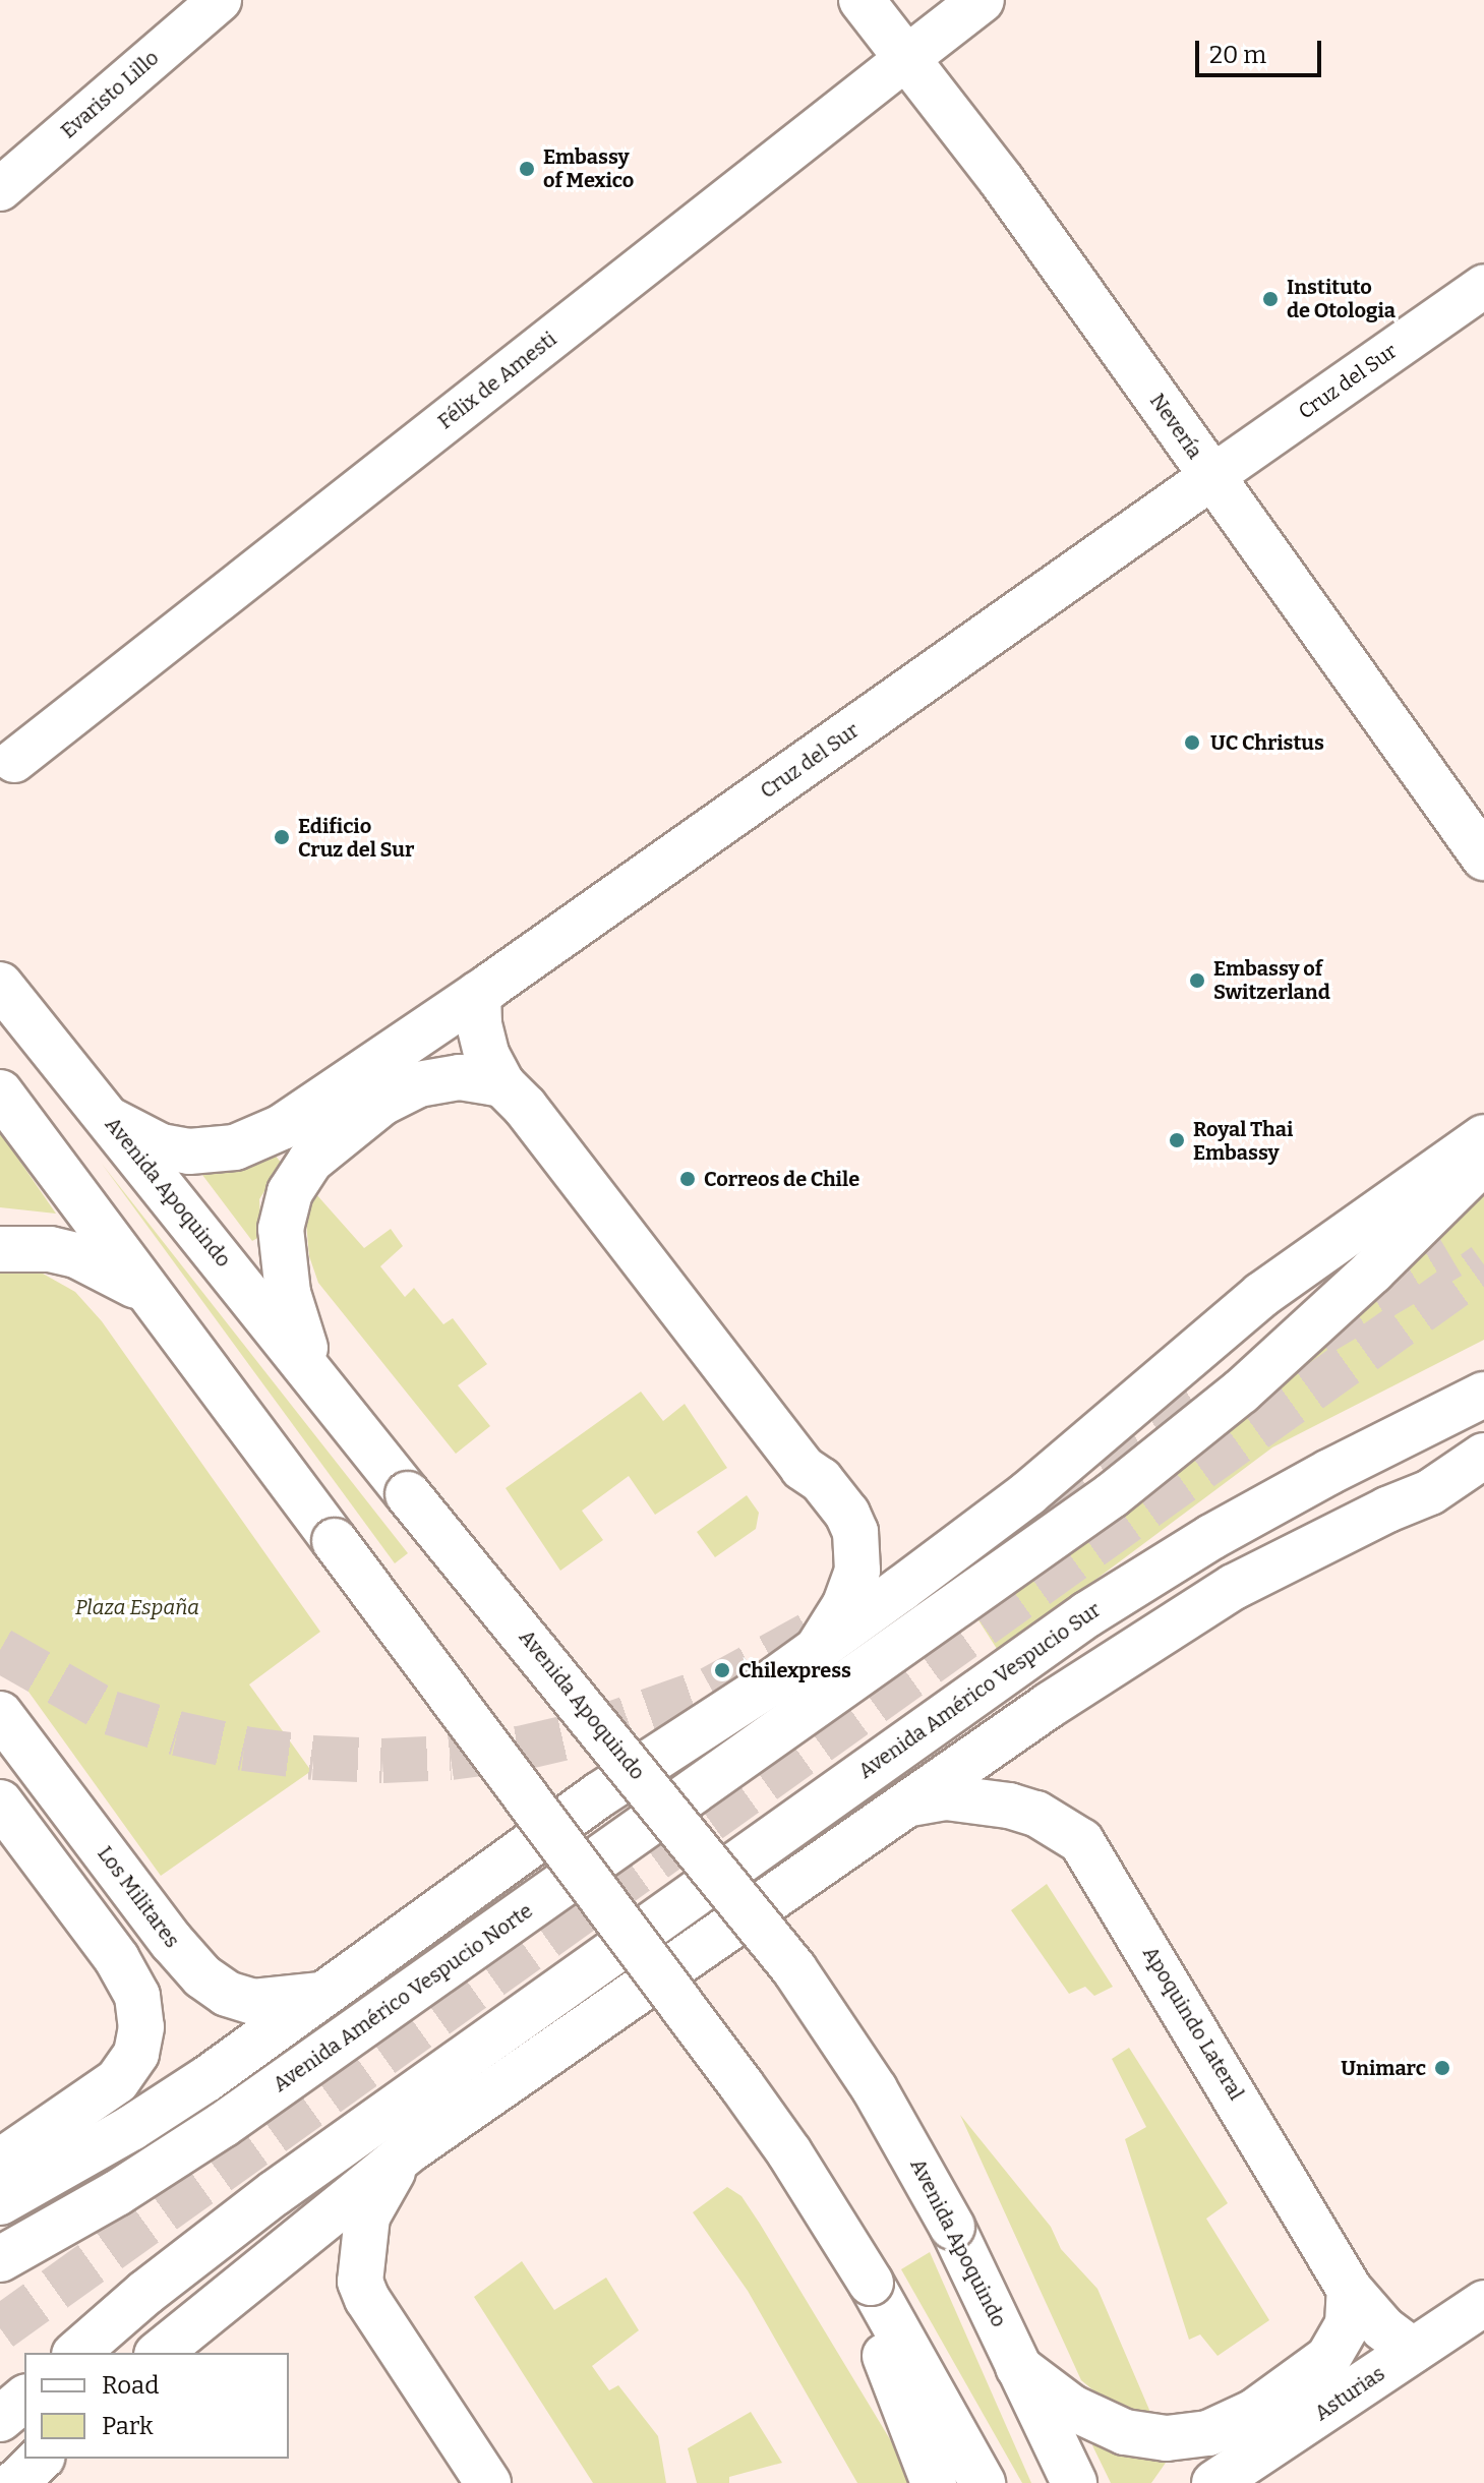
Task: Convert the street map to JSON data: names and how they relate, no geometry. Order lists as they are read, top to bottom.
{
  "streets": {
    "main road": [
      "Félix de Amesti",
      "Cruz del Sur",
      "Nevería",
      "Avenida Apoquindo",
      "Avenida Américo Vespucio Sur",
      "Los Militares",
      "Avenida Américo Vespucio Norte",
      "Apoquindo Lateral",
      "Asturias"
    ],
    "street": ["Evaristo Lillo"]
  },
  "crossings": [
    ["Félix de Amesti", "Nevería"],
    ["Cruz del Sur", "Nevería"],
    ["Cruz del Sur", "Avenida Apoquindo"],
    ["Apoquindo Lateral", "Asturias"]
  ],
  "parks": ["Plaza España"],
  "places": [
    "Embassy of Mexico",
    "Instituto de Otologia",
    "UC Christus",
    "Edificio Cruz del Sur",
    "Embassy of Switzerland",
    "Royal Thai Embassy",
    "Correos de Chile",
    "Chilexpress",
    "Unimarc"
  ],
  "legend": ["Road", "Park"],
  "scale_bar": "20 m"
}
